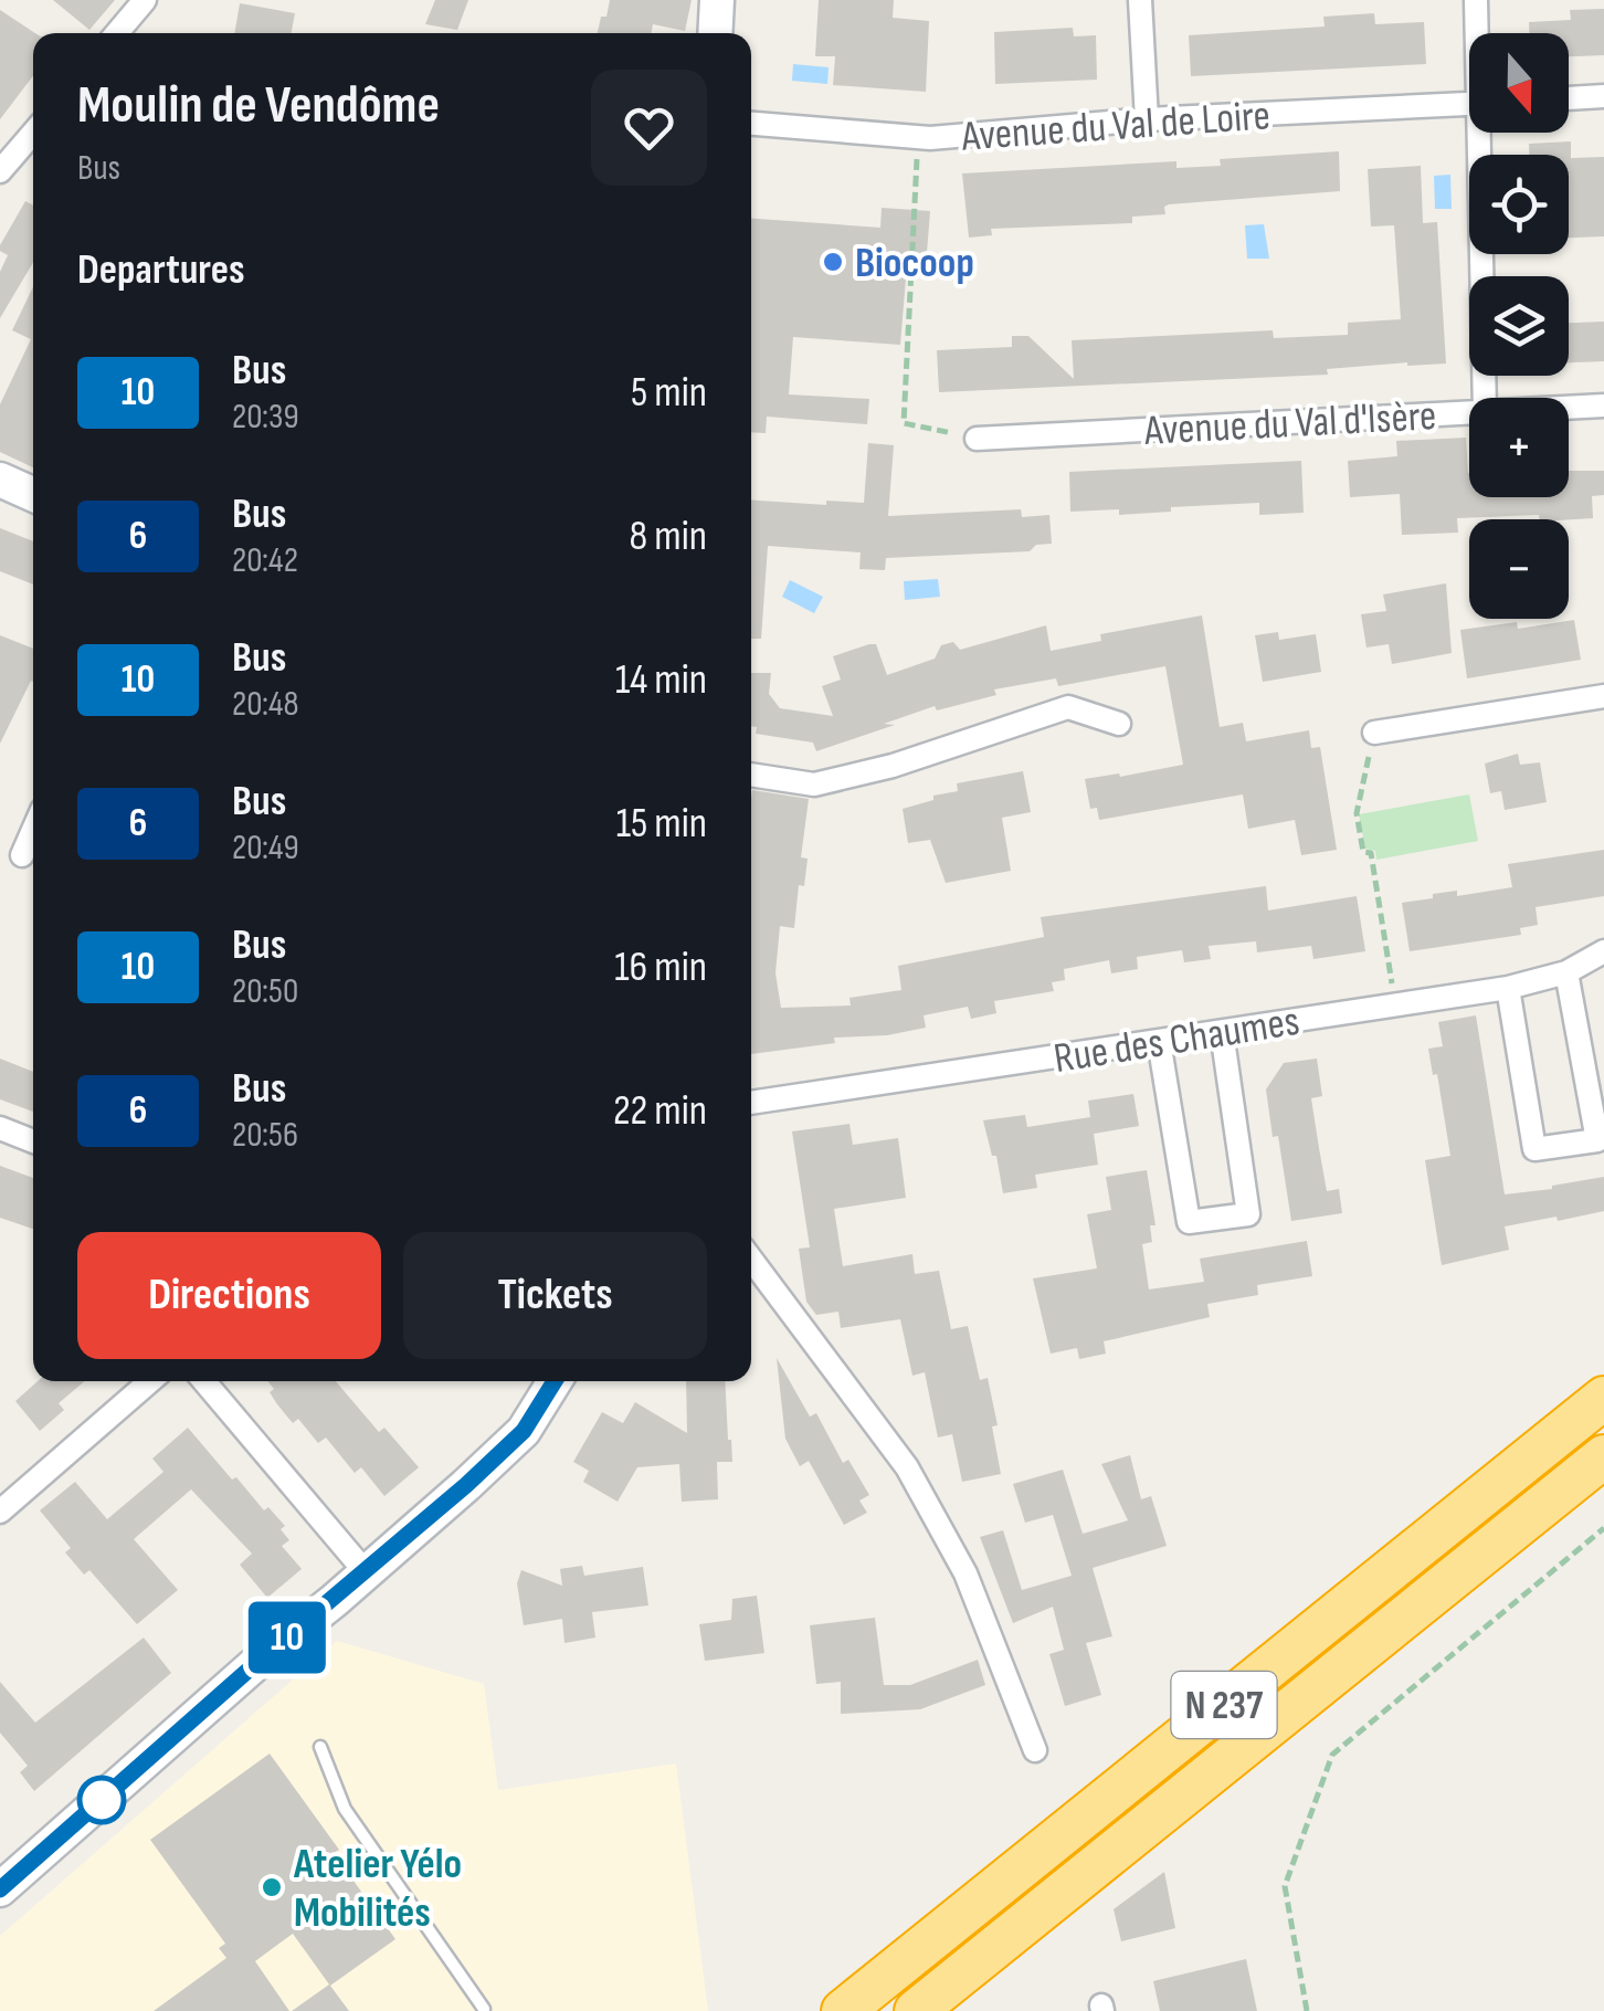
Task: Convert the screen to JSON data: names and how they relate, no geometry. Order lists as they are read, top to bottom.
{
  "streets": {
    "highway": ["N 237"],
    "street": ["Avenue du Val de Loire", "Avenue du Val d'Isère", "Rue des Chaumes"]
  },
  "places": ["Biocoop", "Atelier Yélo Mobilités"],
  "lines": ["bus line 10"],
  "north": "bottom",
  "page": {
    "on_map": "10",
    "map_buttons": ["+", "−"],
    "heading": [
      ["Moulin de Vendôme", "Bus"],
      "Departures"
    ],
    "list": [
      {
        "mark": "10",
        "name": "Bus",
        "note": "20:39",
        "value": "5 min"
      },
      {
        "mark": "6",
        "name": "Bus",
        "note": "20:42",
        "value": "8 min"
      },
      {
        "mark": "10",
        "name": "Bus",
        "note": "20:48",
        "value": "14 min"
      },
      {
        "mark": "6",
        "name": "Bus",
        "note": "20:49",
        "value": "15 min"
      },
      {
        "mark": "10",
        "name": "Bus",
        "note": "20:50",
        "value": "16 min"
      },
      {
        "mark": "6",
        "name": "Bus",
        "note": "20:56",
        "value": "22 min"
      }
    ],
    "buttons": ["Directions", "Tickets"]
  }
}
